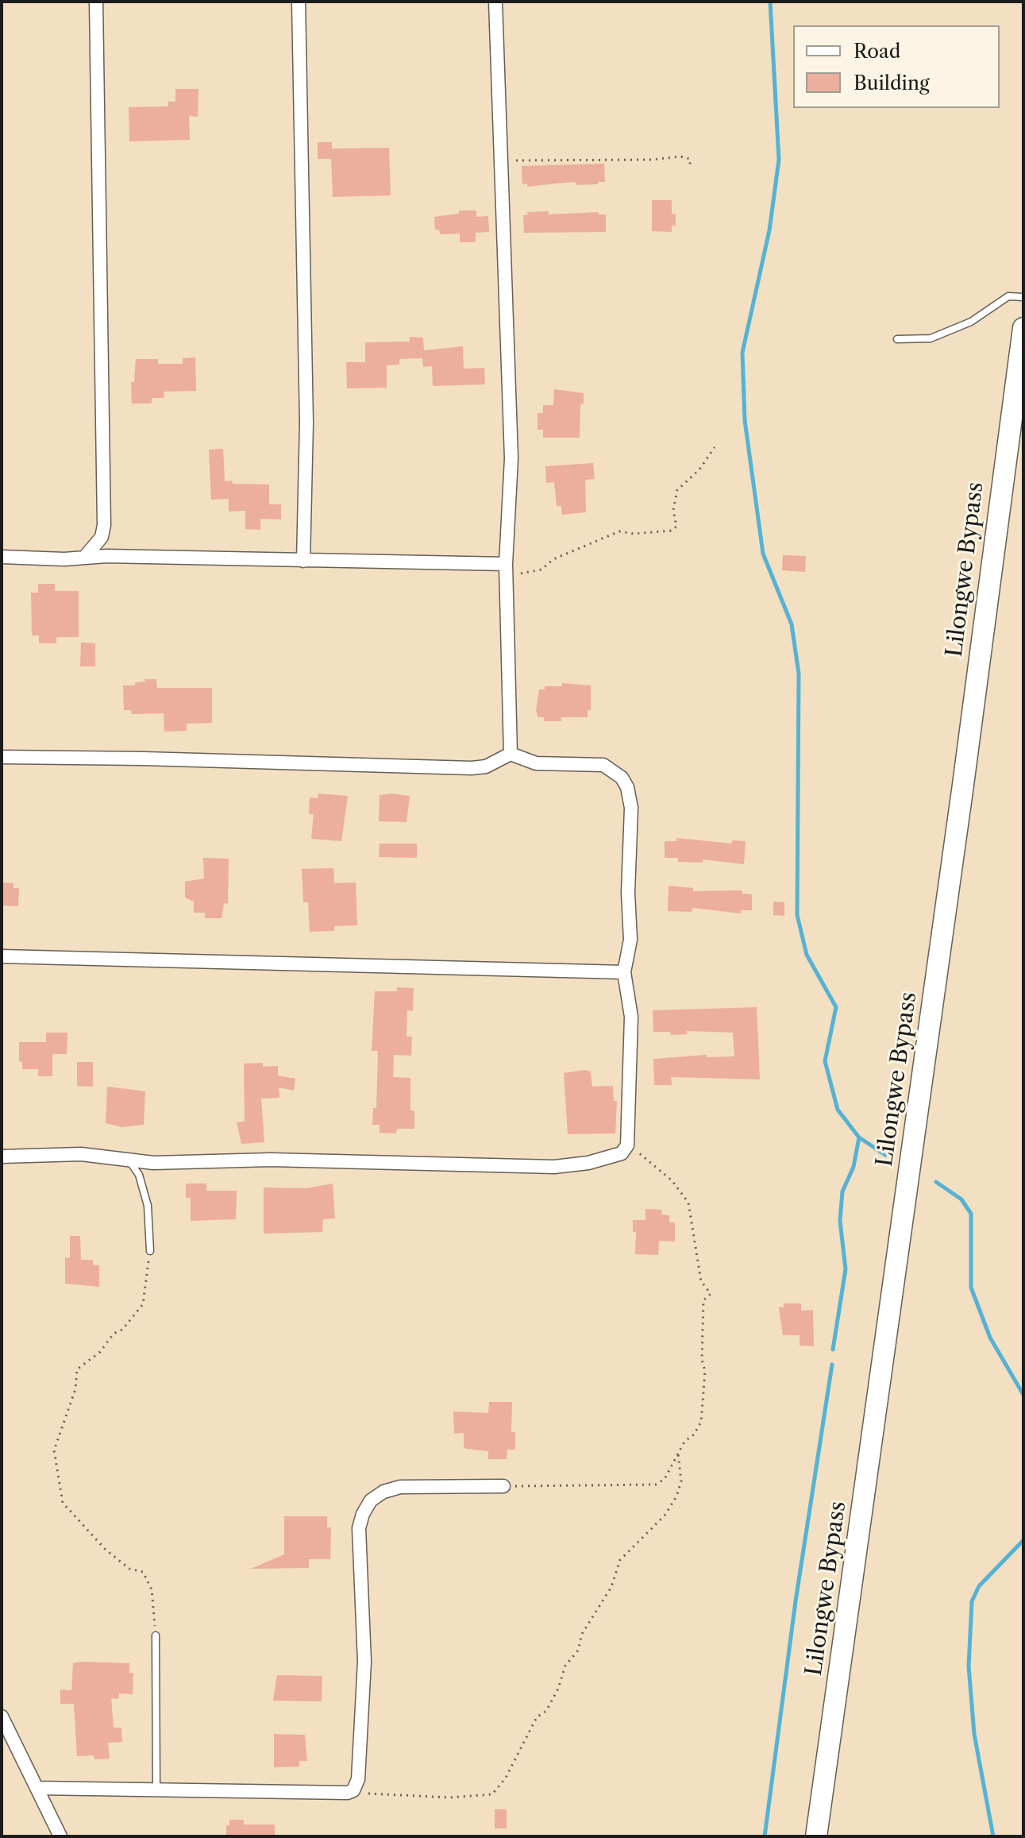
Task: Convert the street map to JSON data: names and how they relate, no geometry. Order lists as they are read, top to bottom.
{
  "streets": {
    "main road": ["Lilongwe Bypass"]
  },
  "legend": ["Road", "Building"]
}
